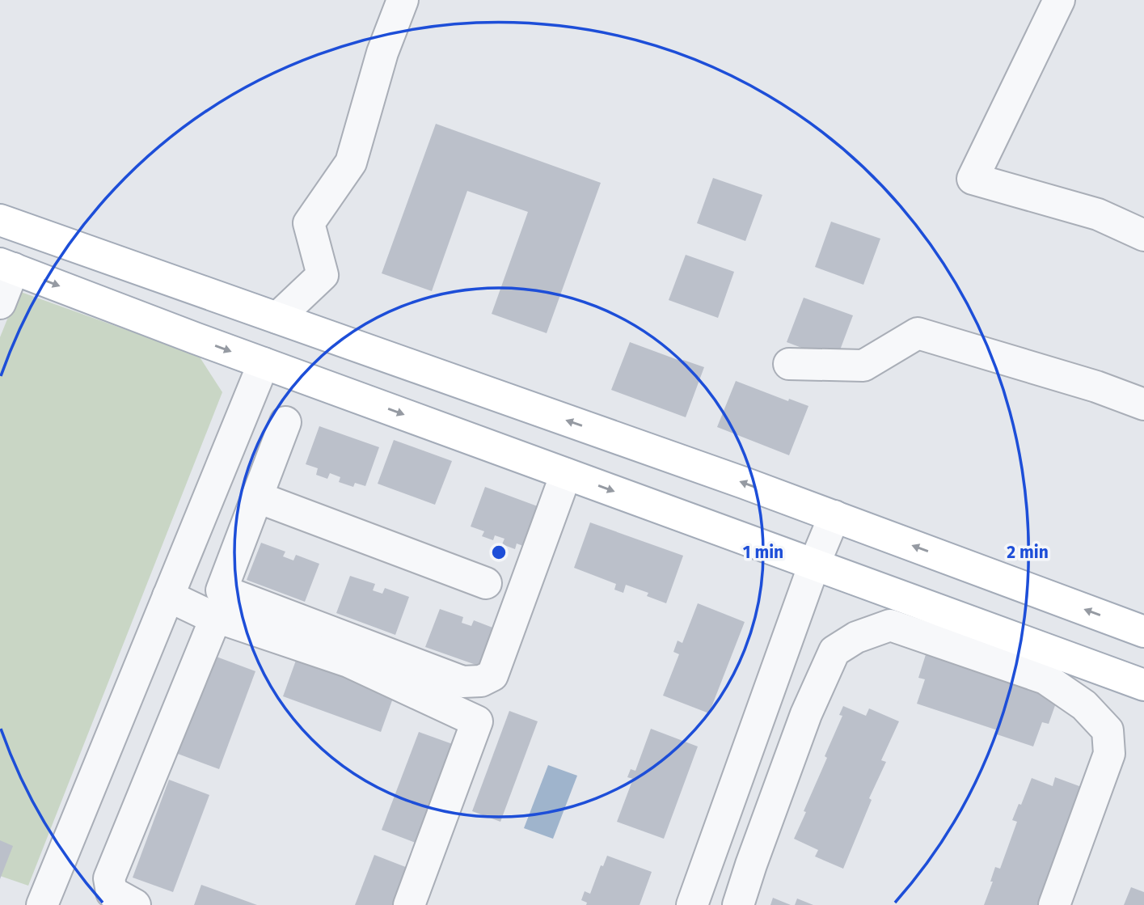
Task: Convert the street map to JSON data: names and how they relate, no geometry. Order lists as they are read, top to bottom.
{
  "rings": ["1 min", "2 min"]
}
